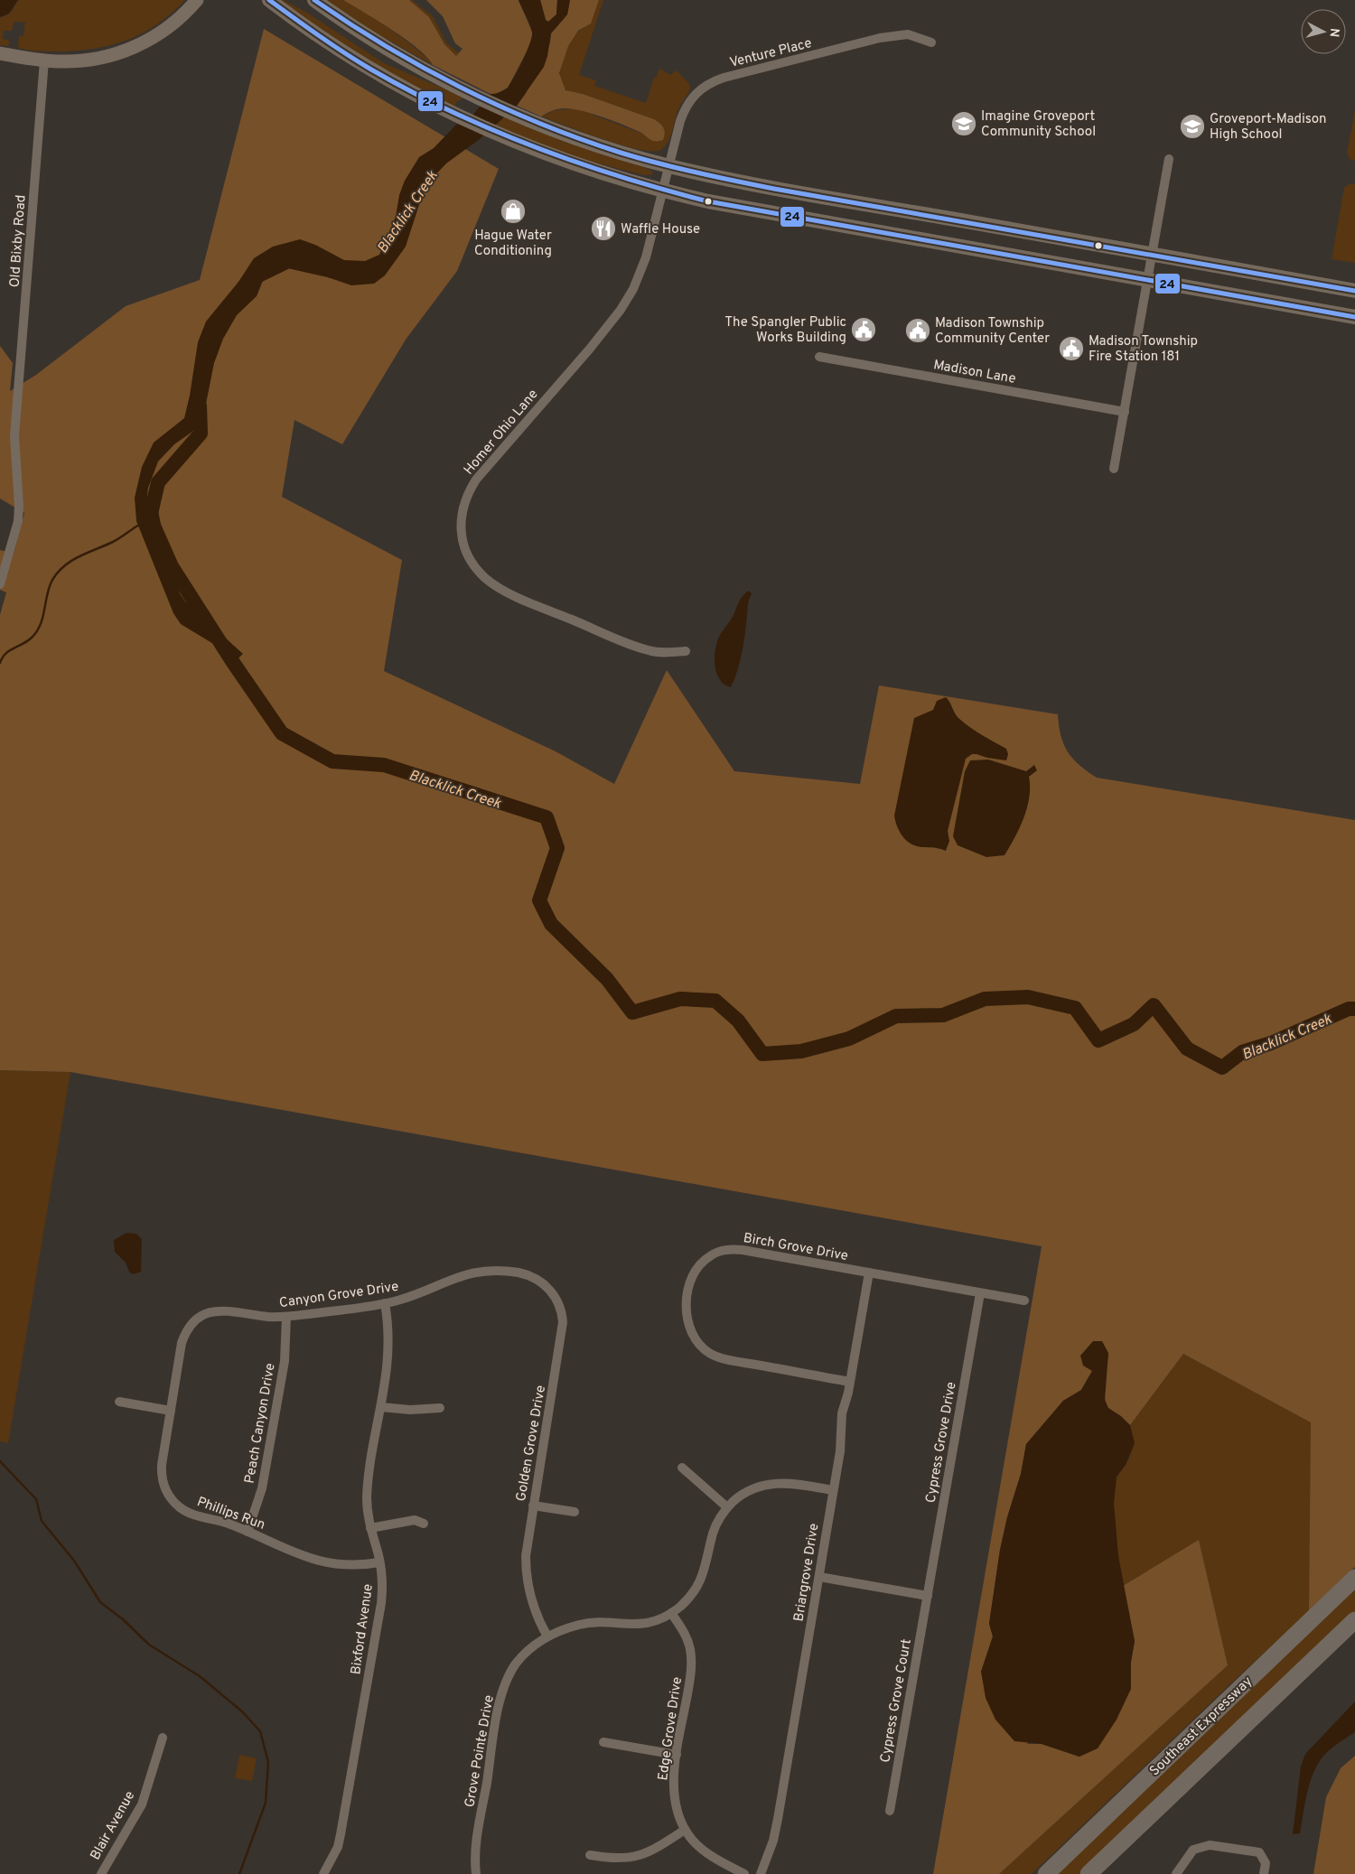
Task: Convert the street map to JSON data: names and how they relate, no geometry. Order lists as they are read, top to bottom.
{
  "streets": {
    "highway": ["Southeast Expressway"],
    "street": [
      "Venture Place",
      "Old Bixby Road",
      "Madison Lane",
      "Homer Ohio Lane",
      "Birch Grove Drive",
      "Canyon Grove Drive",
      "Peach Canyon Drive",
      "Cypress Grove Drive",
      "Golden Grove Drive",
      "Phillips Run",
      "Briargrove Drive",
      "Bixford Avenue",
      "Cypress Grove Court",
      "Edge Grove Drive",
      "Grove Pointe Drive",
      "Blair Avenue"
    ]
  },
  "crossings": [
    ["Venture Place", "Homer Ohio Lane"],
    ["Birch Grove Drive", "Cypress Grove Drive"],
    ["Birch Grove Drive", "Briargrove Drive"],
    ["Canyon Grove Drive", "Peach Canyon Drive"],
    ["Canyon Grove Drive", "Golden Grove Drive"],
    ["Canyon Grove Drive", "Phillips Run"],
    ["Canyon Grove Drive", "Bixford Avenue"],
    ["Peach Canyon Drive", "Phillips Run"],
    ["Cypress Grove Drive", "Cypress Grove Court"],
    ["Golden Grove Drive", "Grove Pointe Drive"],
    ["Phillips Run", "Bixford Avenue"],
    ["Briargrove Drive", "Grove Pointe Drive"],
    ["Edge Grove Drive", "Grove Pointe Drive"]
  ],
  "water": ["Blacklick Creek"],
  "places": {
    "school or university": ["Imagine Groveport Community School", "Groveport-Madison High School"],
    "shop": ["Hague Water Conditioning"],
    "restaurant": ["Waffle House"],
    "public building": ["The Spangler Public Works Building", "Madison Township Community Center", "Madison Township Fire Station 181"]
  },
  "lines": ["transit line 24"],
  "north": "right"
}
